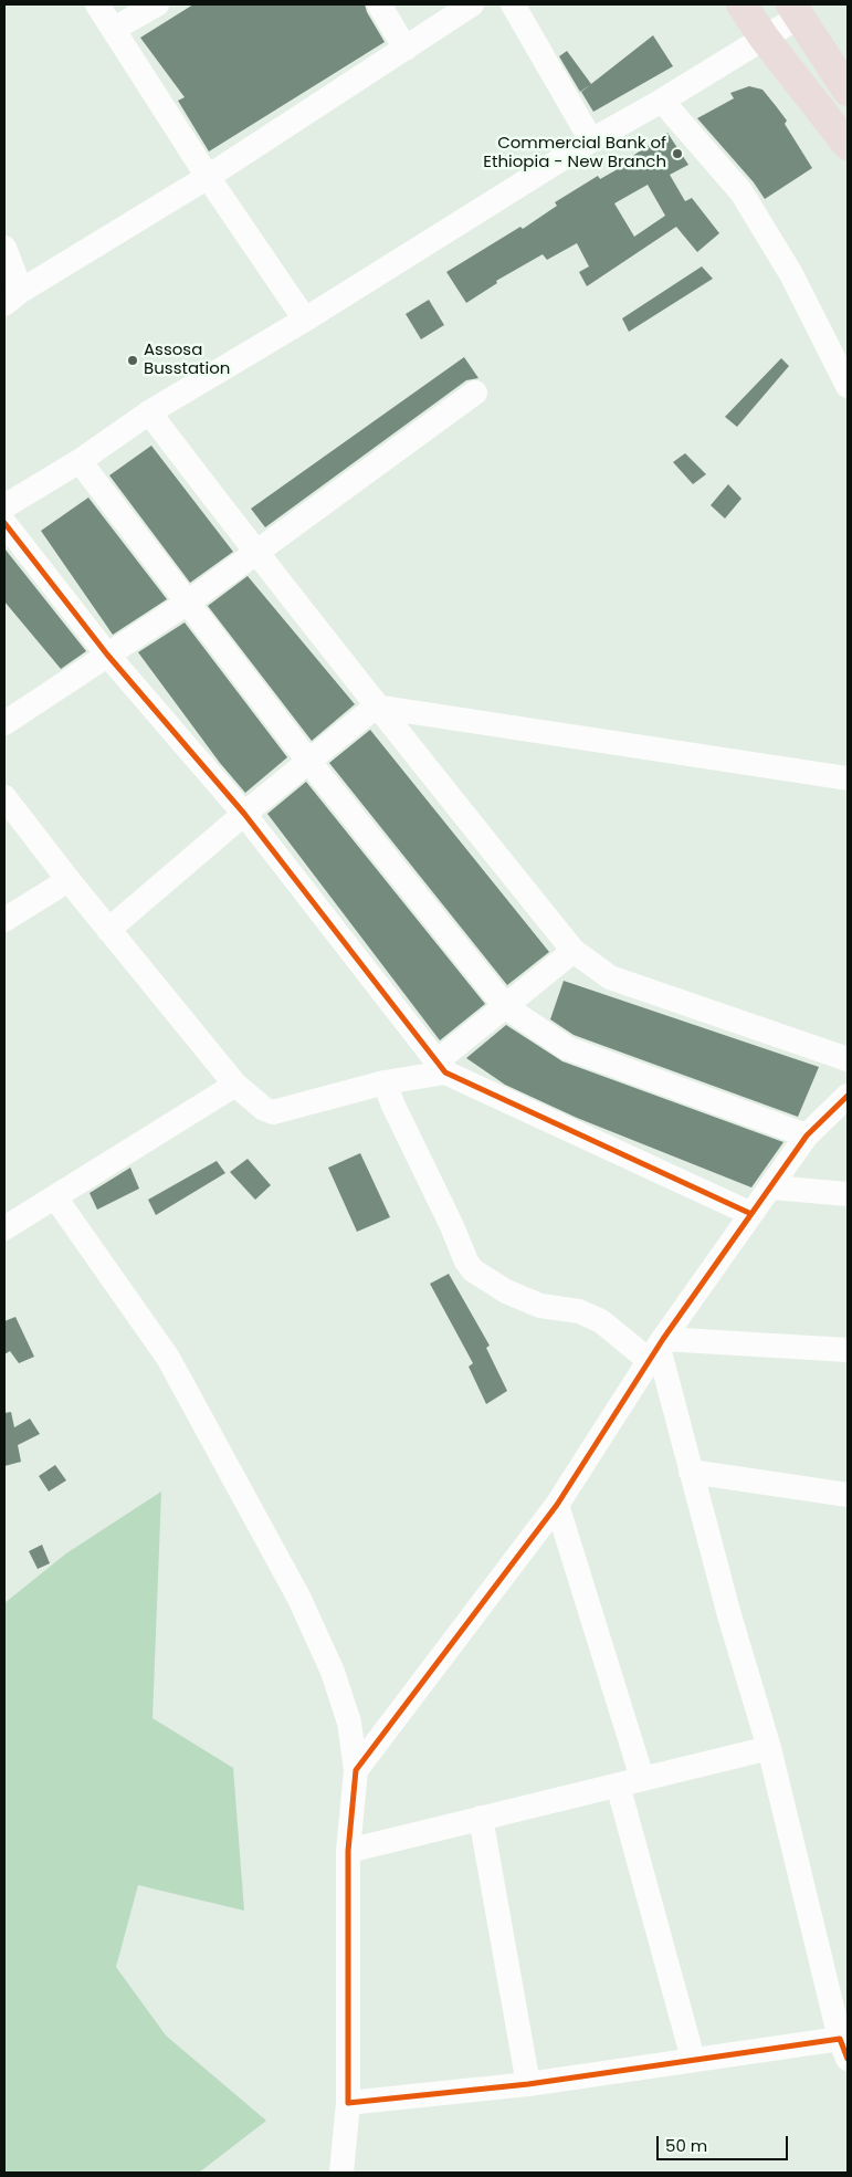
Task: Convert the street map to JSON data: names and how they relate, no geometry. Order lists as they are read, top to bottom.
{
  "places": ["Commercial Bank of Ethiopia - New Branch", "Assosa Busstation"],
  "scale_bar": "50 m"
}
